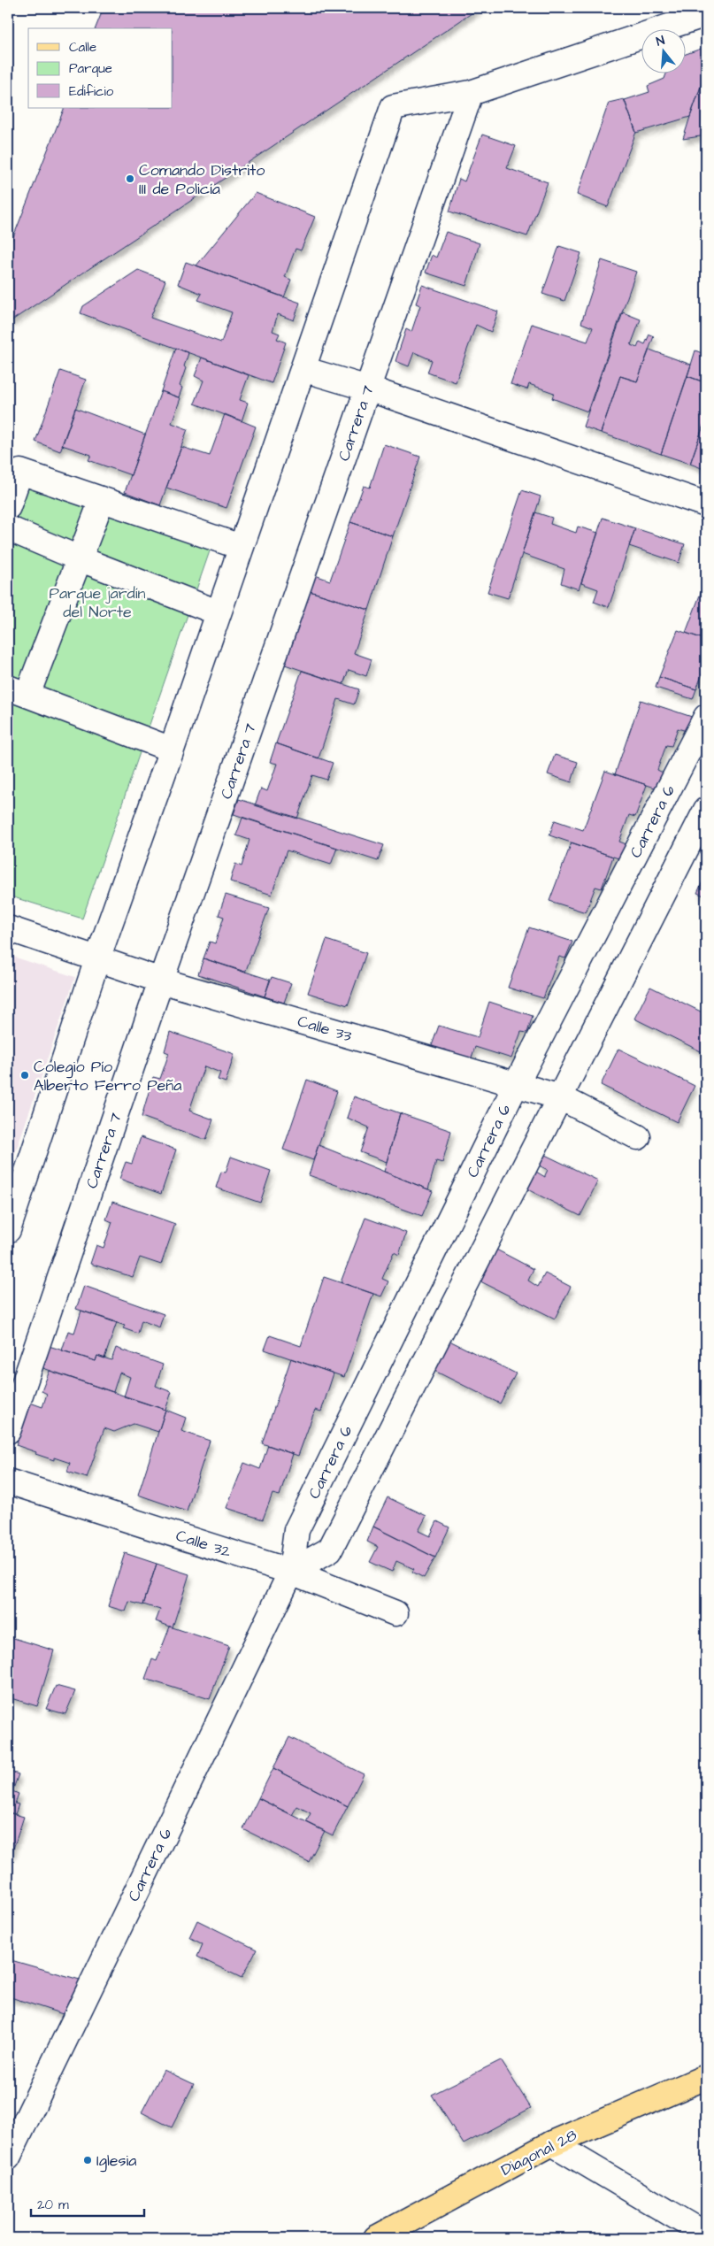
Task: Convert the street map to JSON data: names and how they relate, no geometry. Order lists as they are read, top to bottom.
{
  "streets": {
    "main road": ["Diagonal 28"],
    "street": [
      "Carrera 7",
      "Carrera 6",
      "Calle 33",
      "Calle 32"
    ]
  },
  "crossings": [
    ["Carrera 7", "Calle 33"],
    ["Carrera 6", "Calle 33"],
    ["Carrera 6", "Calle 32"]
  ],
  "parks": ["Parque jardín del Norte"],
  "places": ["Comando Distrito III de Policía", "Colegio Pío Alberto Ferro Peña", "Iglesia"],
  "legend": ["Calle", "Parque", "Edificio"],
  "scale_bar": "20 m",
  "north": "top"
}
